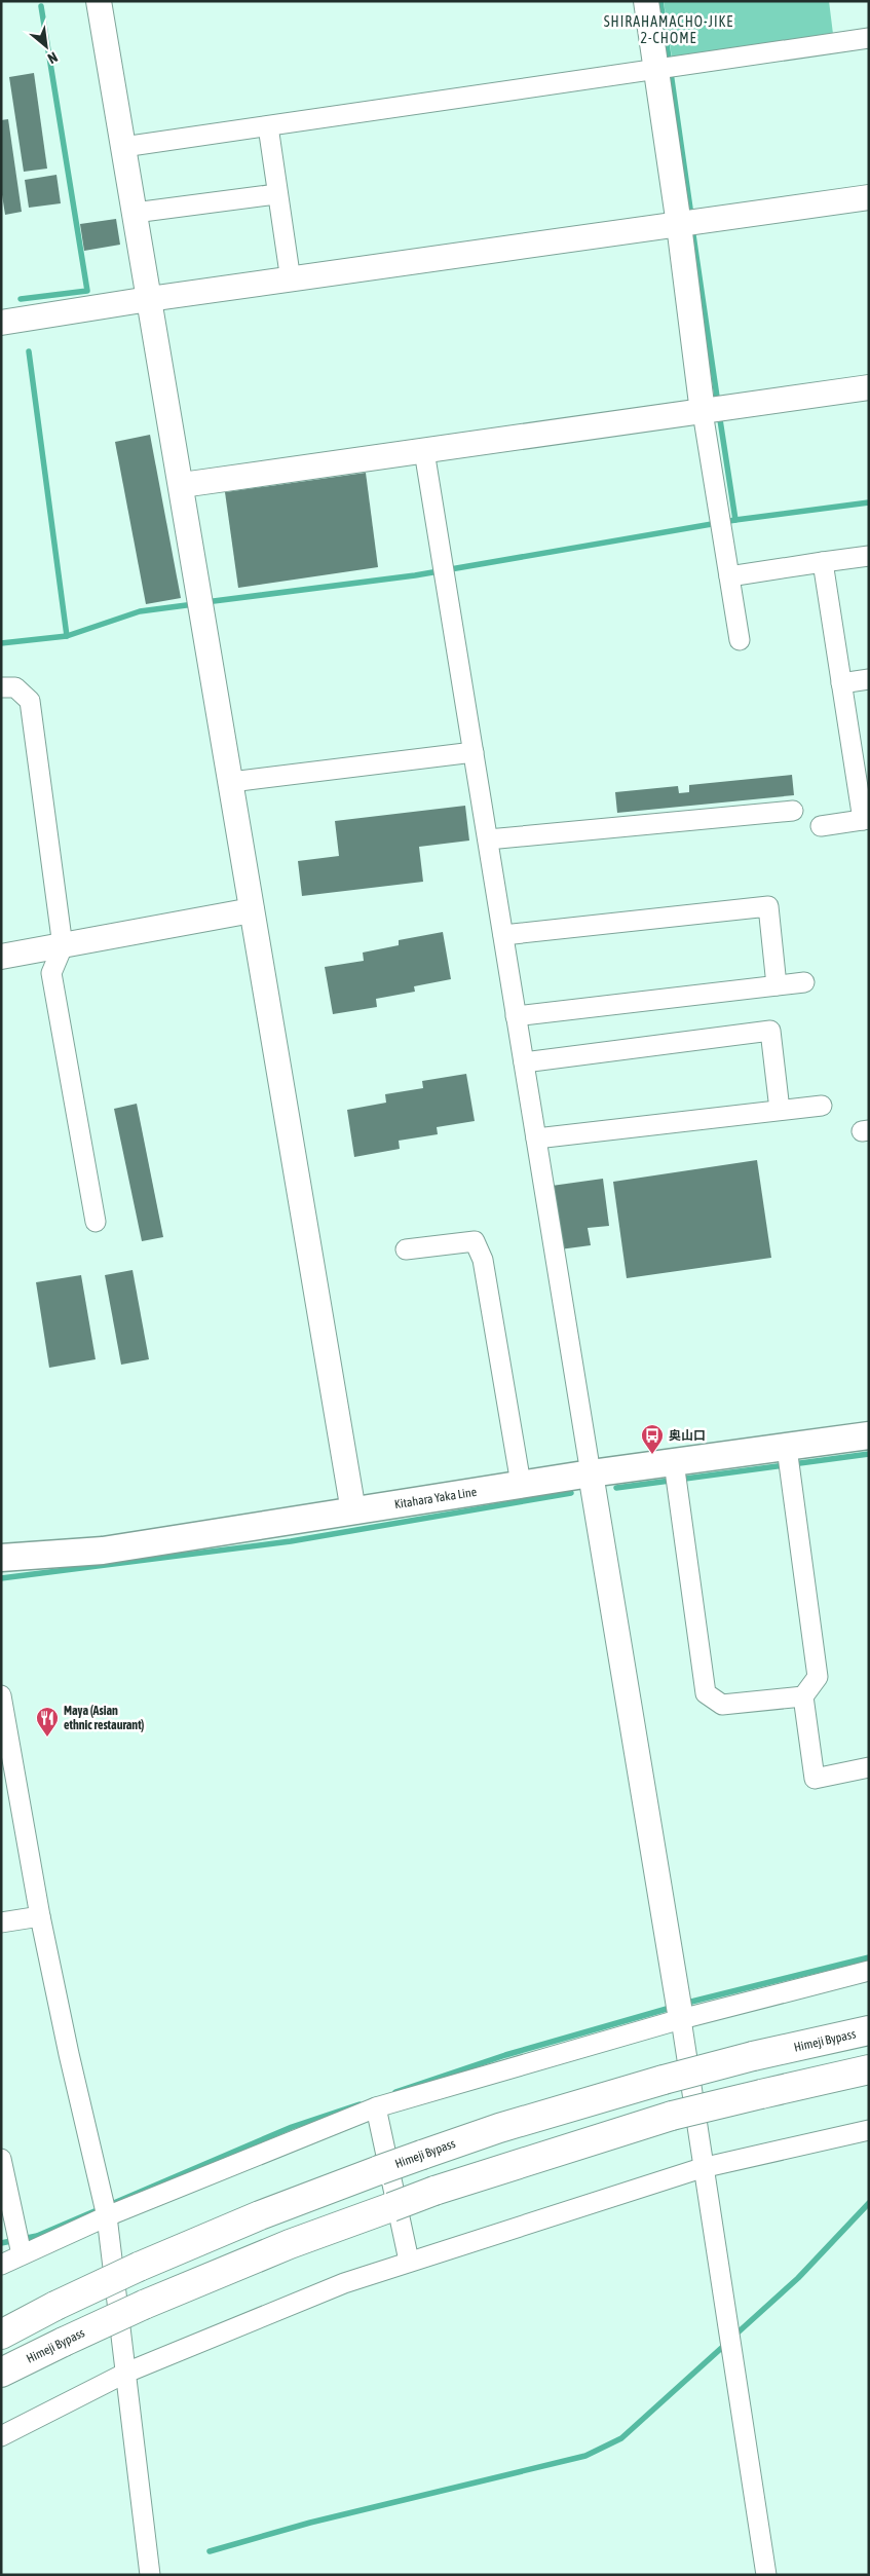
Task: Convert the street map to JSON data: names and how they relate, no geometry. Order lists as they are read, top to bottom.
{
  "streets": {
    "highway": ["Himeji Bypass"],
    "main road": ["Kitahara Yaka Line"]
  },
  "districts": ["SHIRAHAMACHO-JIKE 2-CHOME"],
  "places": {
    "bus stop": ["奥山口"],
    "restaurant": ["Maya (Asian ethnic restaurant)"]
  },
  "north": "bottom right"
}
